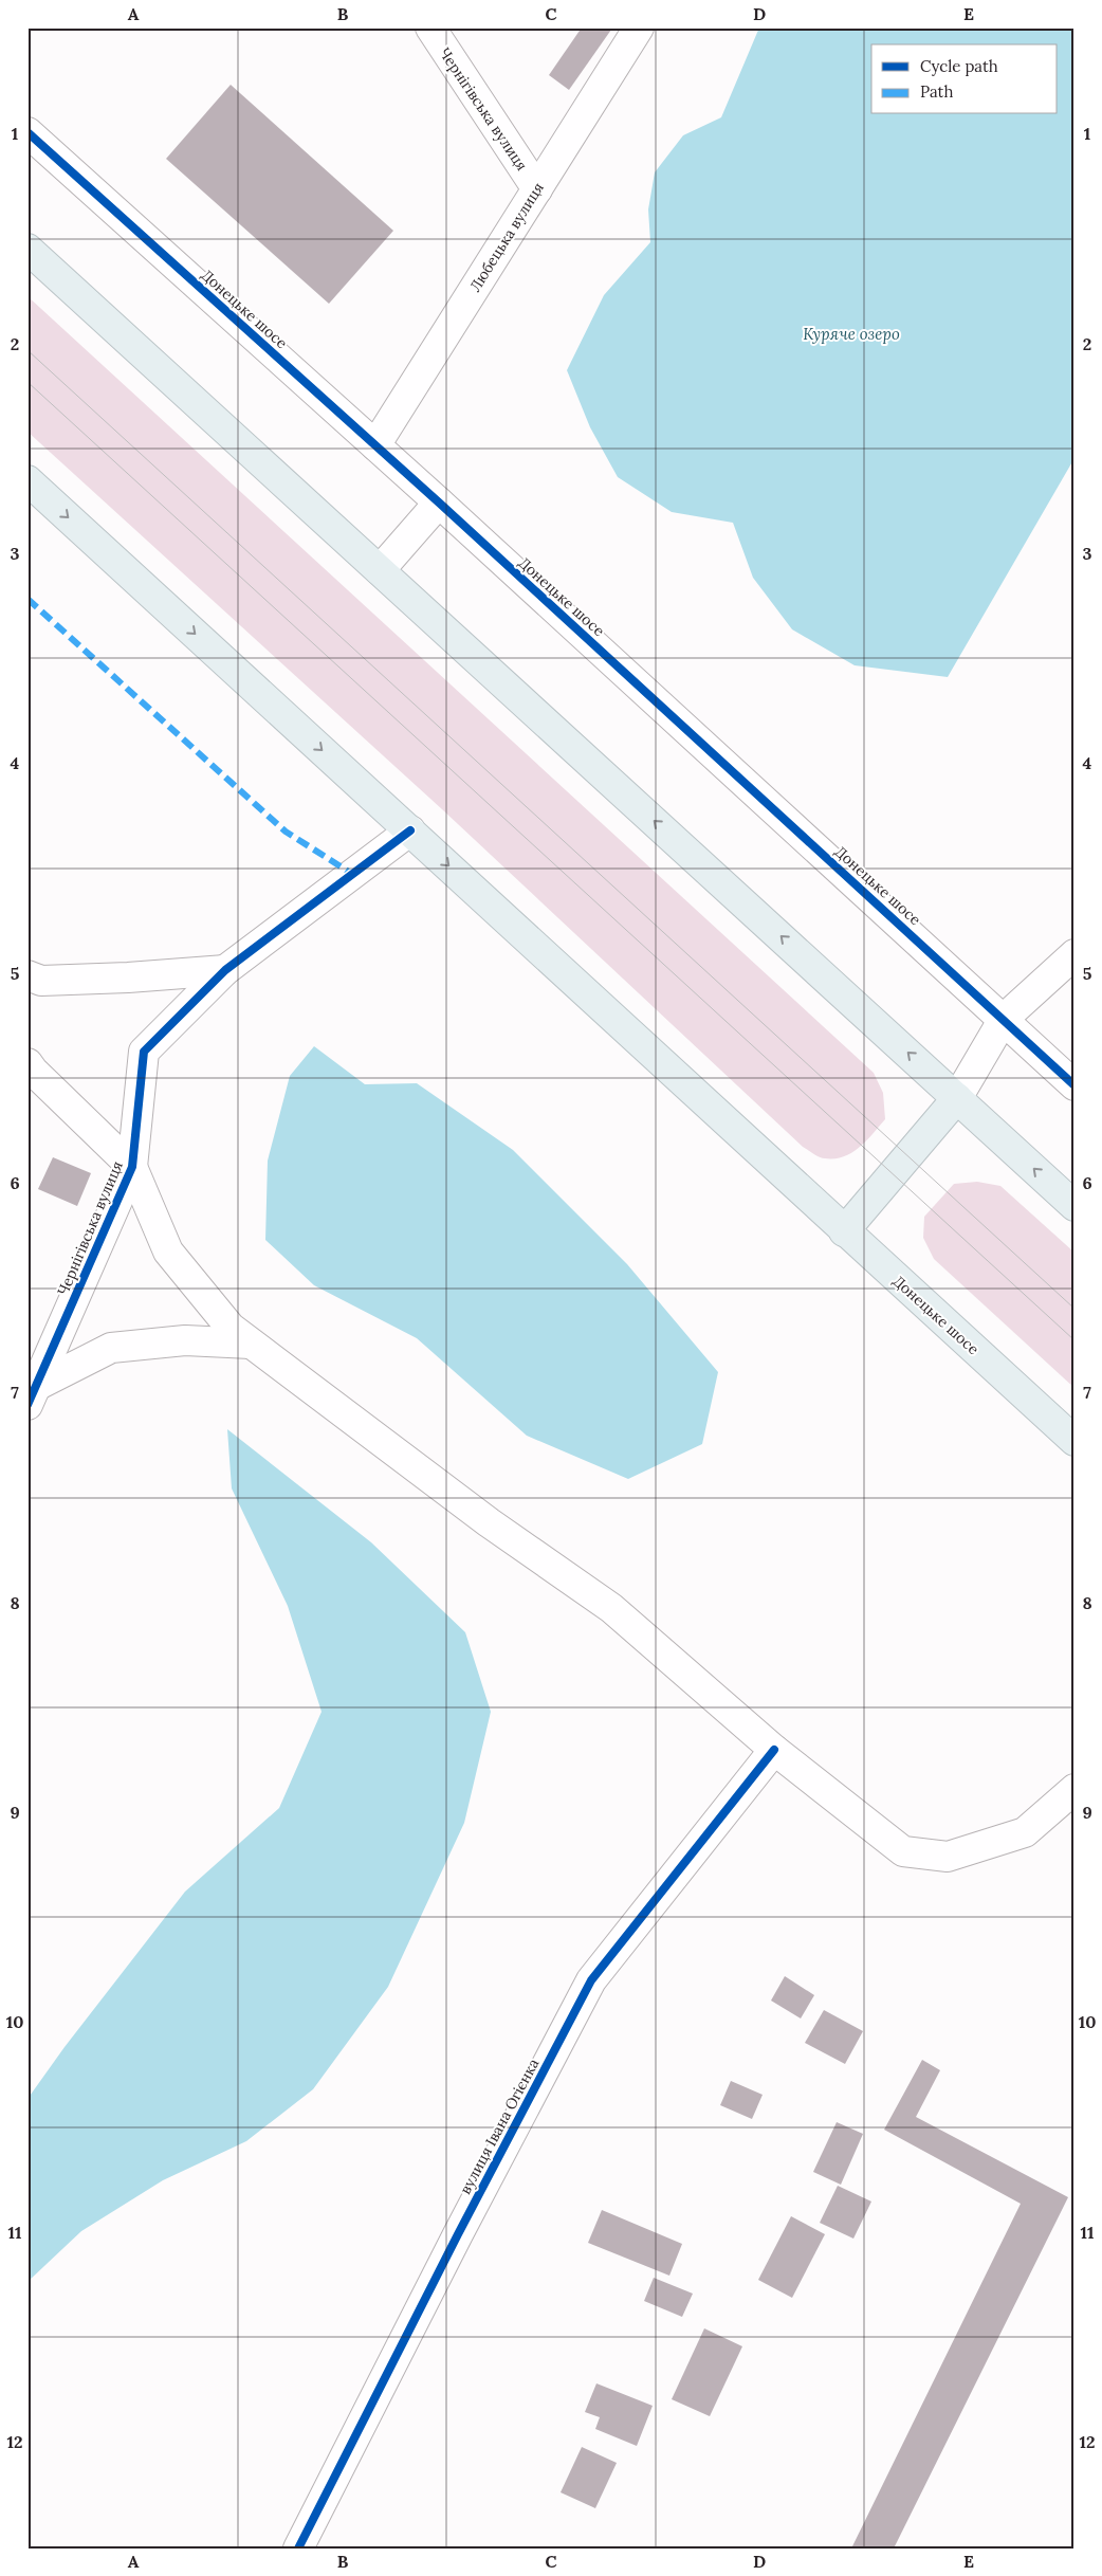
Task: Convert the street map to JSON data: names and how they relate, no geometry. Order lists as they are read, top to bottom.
{
  "streets": {
    "highway": ["Донецьке шосе"],
    "street": ["Чернігівська вулиця", "Любецька вулиця", "вулиця Івана Огієнка"]
  },
  "crossings": [
    ["Чернігівська вулиця", "Любецька вулиця"],
    ["Чернігівська вулиця", "Донецьке шосе"],
    ["Любецька вулиця", "Донецьке шосе"]
  ],
  "water": ["Куряче озеро"],
  "legend": ["Cycle path", "Path"],
  "grid": {
    "columns": [
      "A",
      "B",
      "C",
      "D",
      "E"
    ],
    "rows": [
      "1",
      "2",
      "3",
      "4",
      "5",
      "6",
      "7",
      "8",
      "9",
      "10",
      "11",
      "12"
    ]
  }
}
